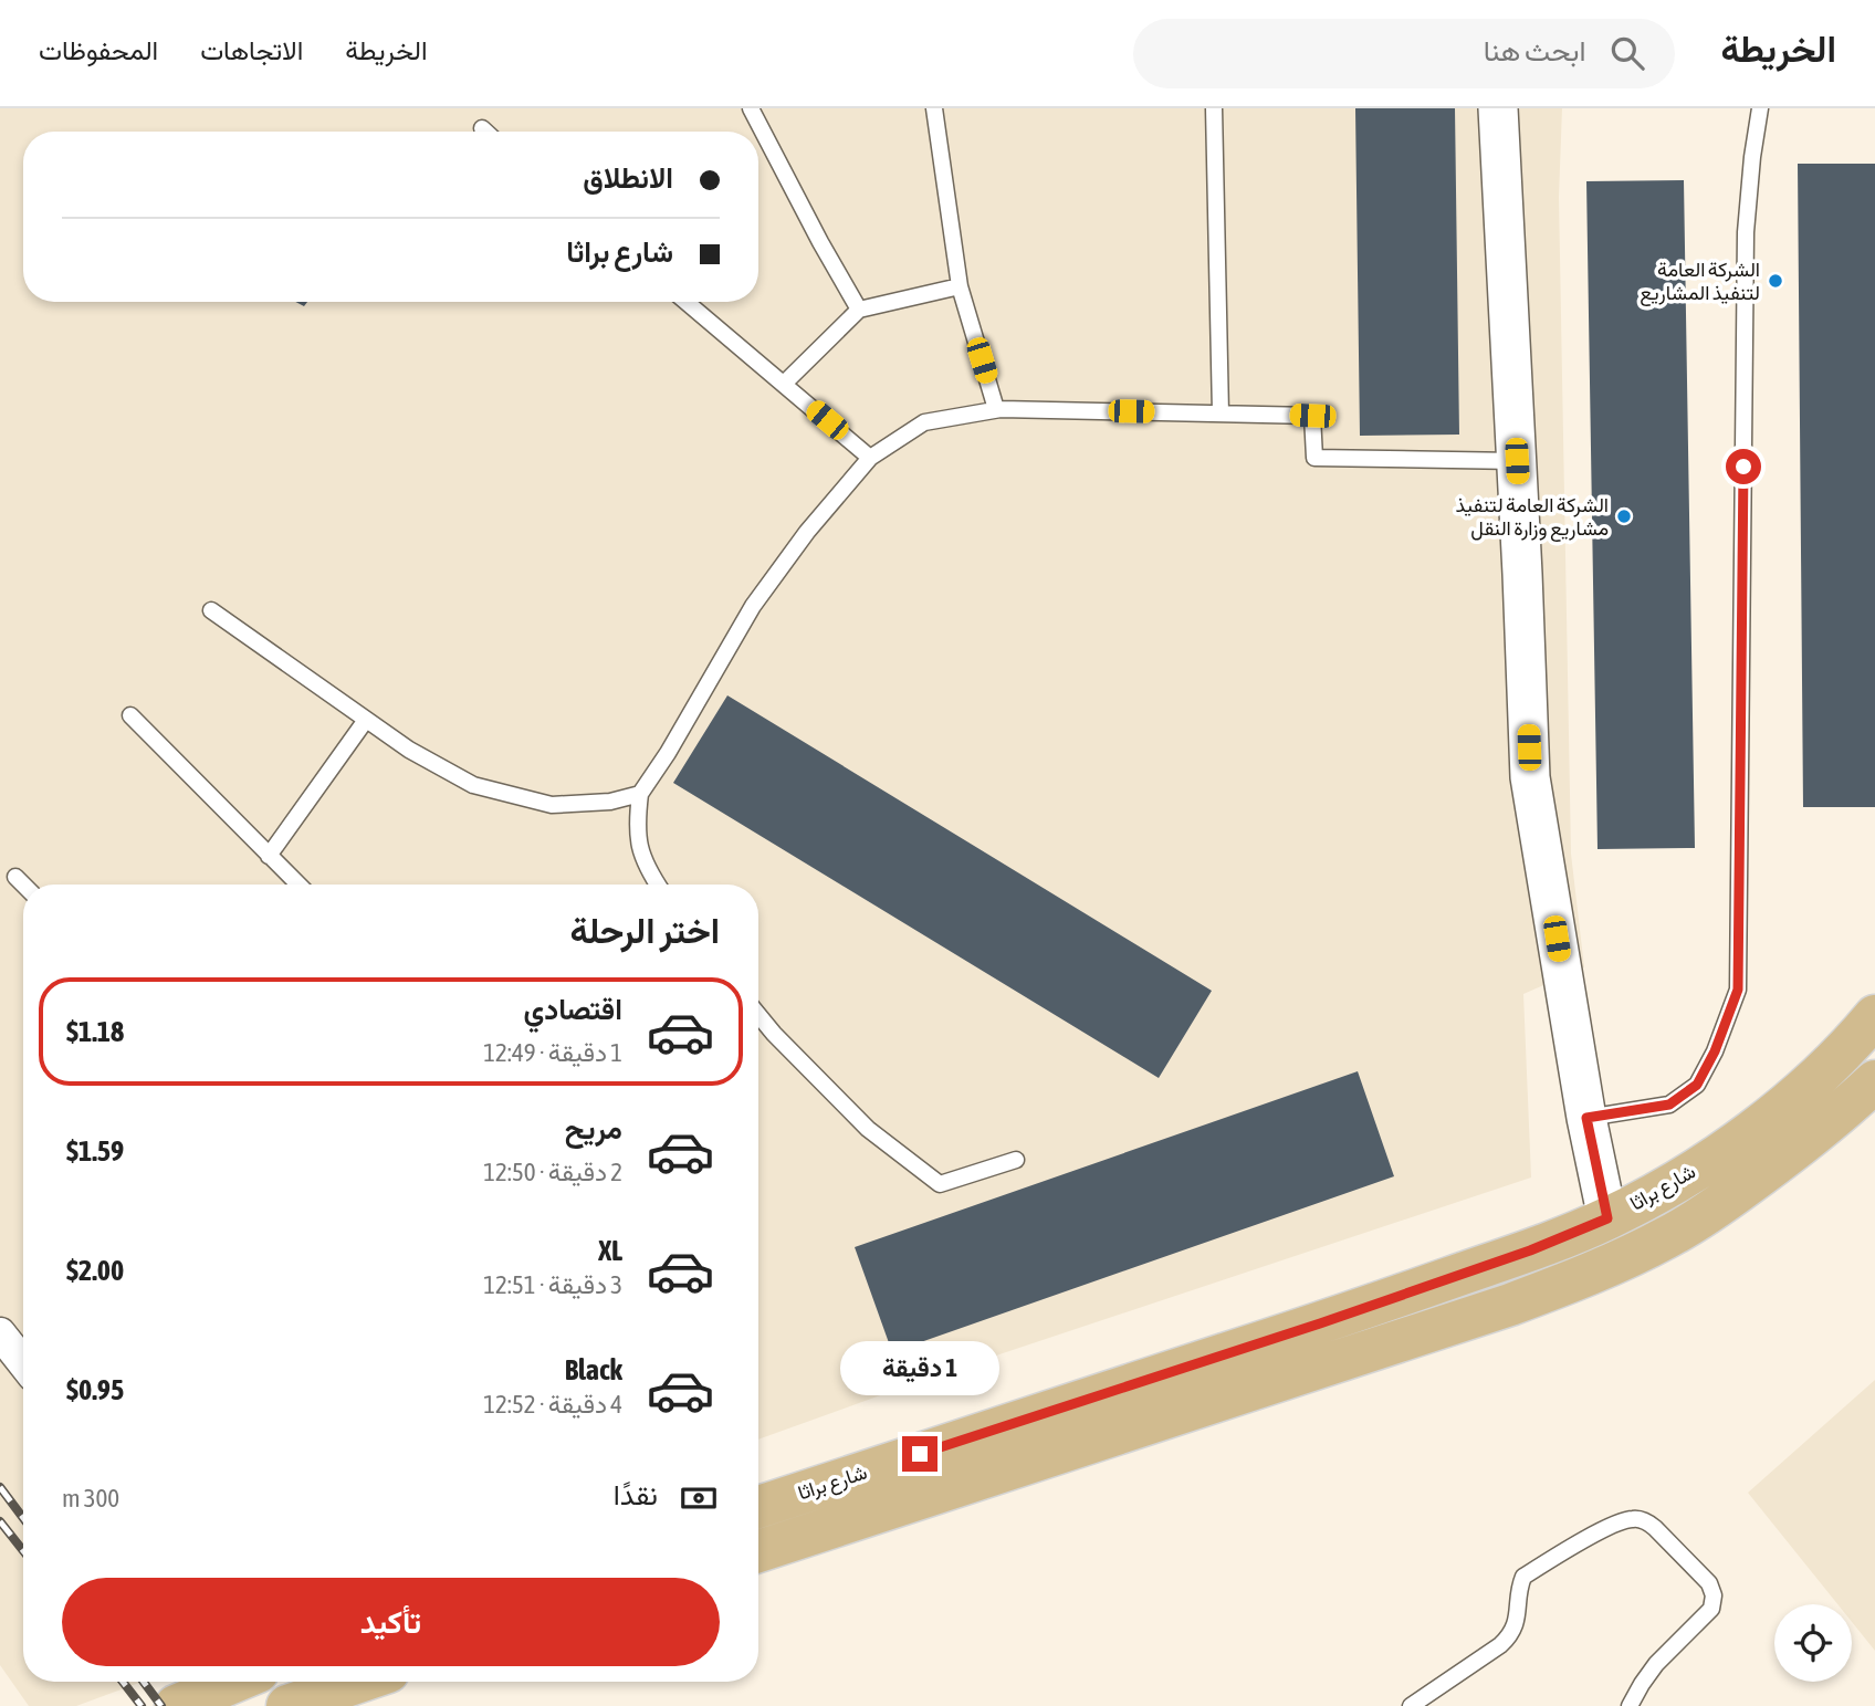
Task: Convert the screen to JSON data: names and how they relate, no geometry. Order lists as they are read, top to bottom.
{
  "streets": {
    "main road": ["شارع براثا"]
  },
  "places": ["الشركة العامة لتنفيذ المشاريع", "الشركة العامة لتنفيذ مشاريع وزارة النقل"],
  "page": {
    "header": "الخريطة",
    "search": "ابحث هنا",
    "nav": ["الخريطة", "الاتجاهات", "المحفوظات"],
    "banner": ["الانطلاق", "شارع براثا"],
    "heading": "اختر الرحلة",
    "list": [
      {
        "name": "اقتصادي",
        "note": "1 دقيقة · 12:49",
        "value": "$1.18"
      },
      {
        "name": "مريح",
        "note": "2 دقيقة · 12:50",
        "value": "$1.59"
      },
      {
        "name": "XL",
        "note": "3 دقيقة · 12:51",
        "value": "$2.00"
      },
      {
        "name": "Black",
        "note": "4 دقيقة · 12:52",
        "value": "$0.95"
      }
    ],
    "bubble": "1 دقيقة",
    "pay": ["نقدًا", "300 m"],
    "buttons": "تأكيد"
  }
}
